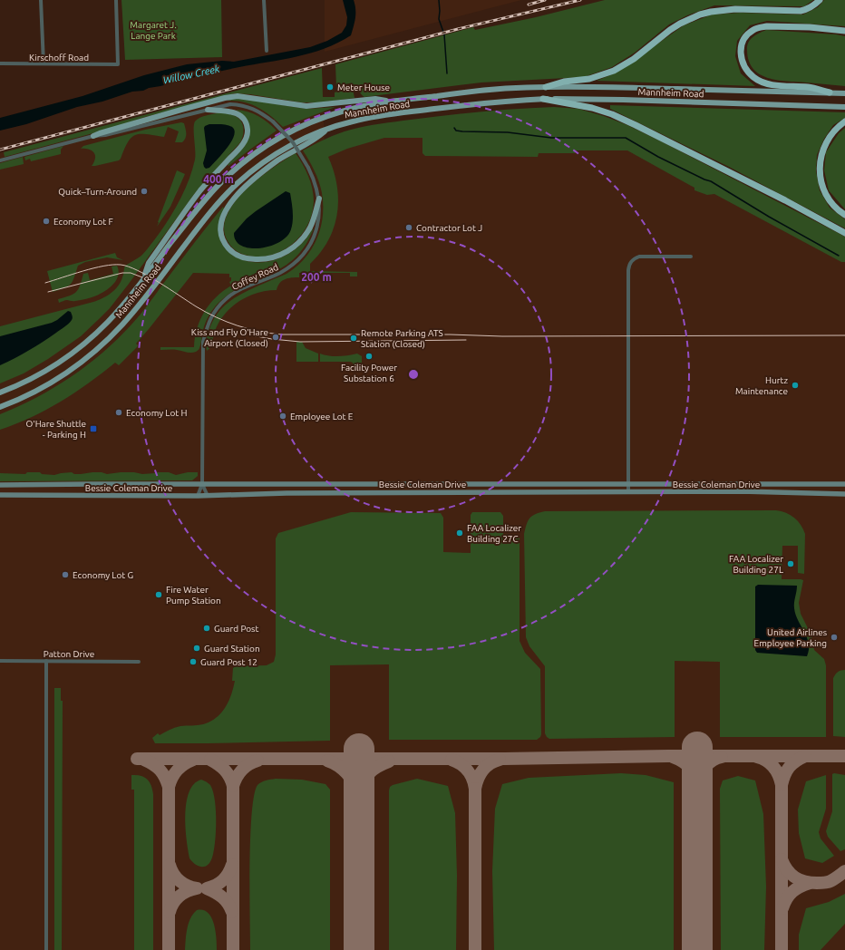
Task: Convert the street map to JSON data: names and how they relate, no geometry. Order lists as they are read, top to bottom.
{
  "streets": {
    "main road": ["Mannheim Road"],
    "street": [
      "Kirschoff Road",
      "Coffey Road",
      "Bessie Coleman Drive",
      "Patton Drive"
    ]
  },
  "crossings": [
    ["Coffey Road", "Bessie Coleman Drive"]
  ],
  "water": ["Willow Creek"],
  "parks": ["Margaret J. Lange Park"],
  "places": {
    "other": [
      "Meter House",
      "Quick–Turn-Around",
      "Economy Lot F",
      "Contractor Lot J",
      "Kiss and Fly O'Hare Airport (Closed)",
      "Remote Parking ATS Station (Closed)",
      "Facility Power Substation 6",
      "Hurtz Maintenance",
      "Economy Lot H",
      "Employee Lot E",
      "FAA Localizer Building 27C",
      "FAA Localizer Building 27L",
      "Economy Lot G",
      "Fire Water Pump Station",
      "Guard Post",
      "United Airlines Employee Parking",
      "Guard Station",
      "Guard Post 12"
    ],
    "transit": ["O'Hare Shuttle - Parking H"]
  },
  "rings": ["400 m", "200 m"]
}
